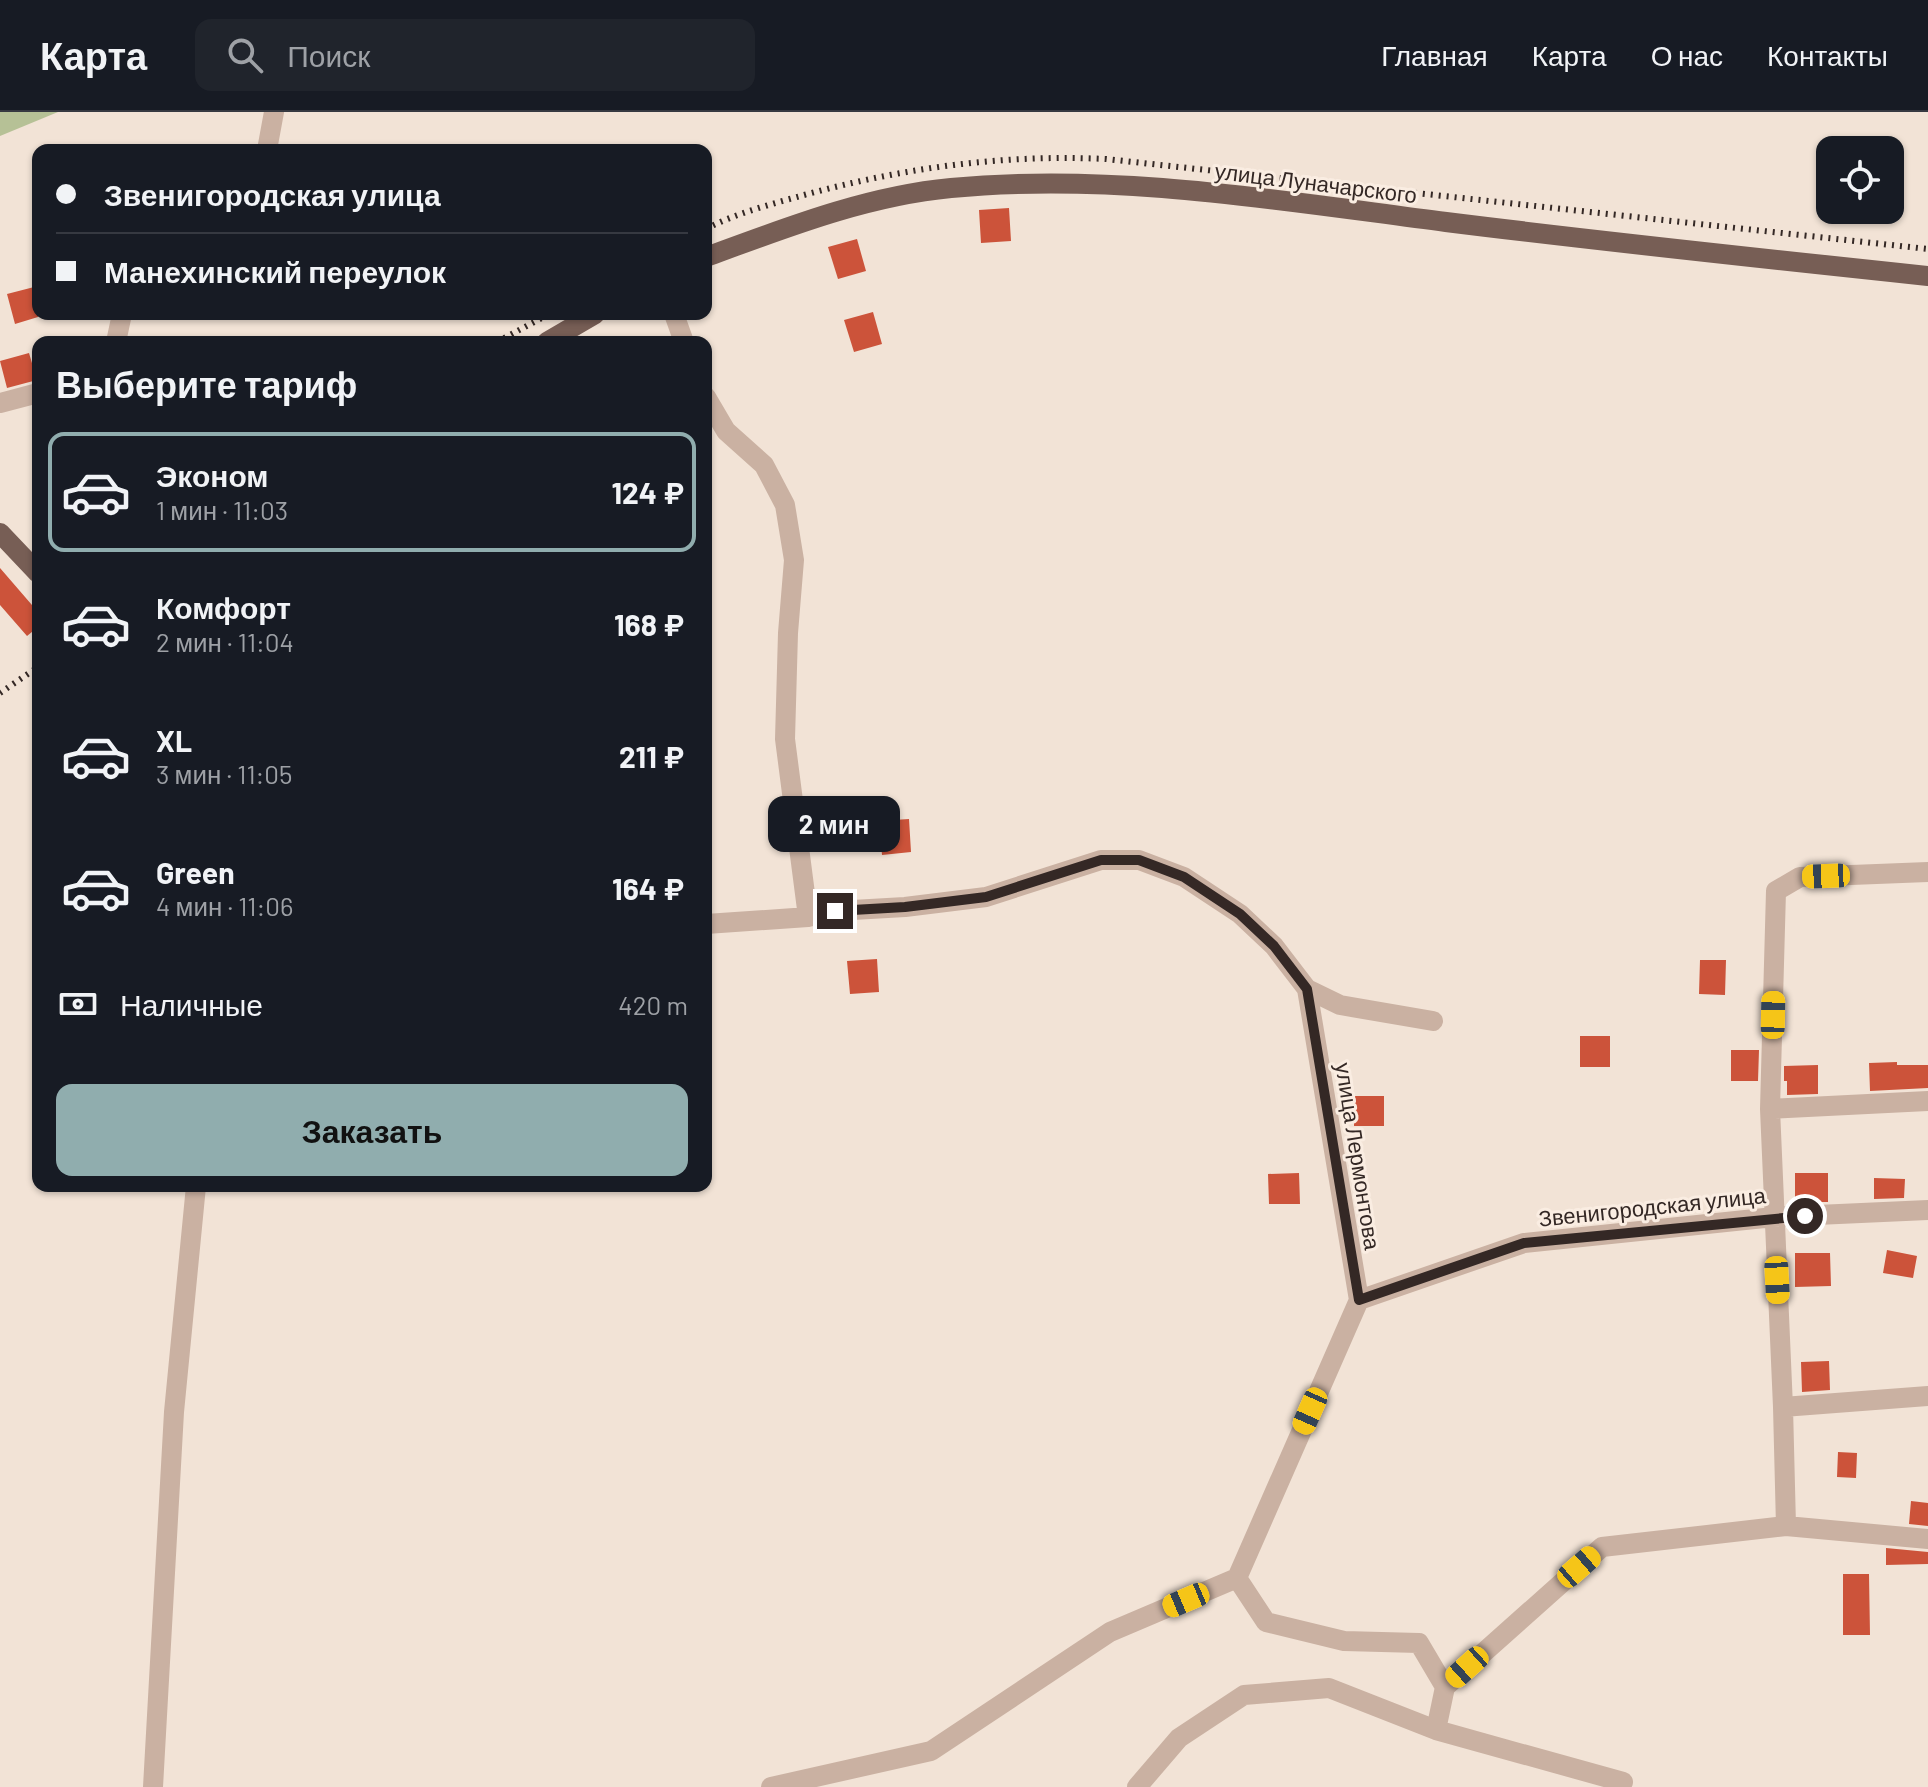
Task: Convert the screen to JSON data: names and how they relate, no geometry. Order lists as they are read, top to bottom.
{
  "streets": {
    "main road": ["улица Луначарского"],
    "street": ["улица Лермонтова", "Звенигородская улица"]
  },
  "crossings": [
    ["улица Лермонтова", "Звенигородская улица"]
  ],
  "page": {
    "header": "Карта",
    "search": "Поиск",
    "nav": [
      "Главная",
      "Карта",
      "О нас",
      "Контакты"
    ],
    "banner": ["Звенигородская улица", "Манехинский переулок"],
    "heading": "Выберите тариф",
    "list": [
      {
        "name": "Эконом",
        "note": "1 мин · 11:03",
        "value": "124 ₽"
      },
      {
        "name": "Комфорт",
        "note": "2 мин · 11:04",
        "value": "168 ₽"
      },
      {
        "name": "XL",
        "note": "3 мин · 11:05",
        "value": "211 ₽"
      },
      {
        "name": "Green",
        "note": "4 мин · 11:06",
        "value": "164 ₽"
      }
    ],
    "bubble": "2 мин",
    "pay": ["Наличные", "420 m"],
    "buttons": "Заказать"
  }
}
